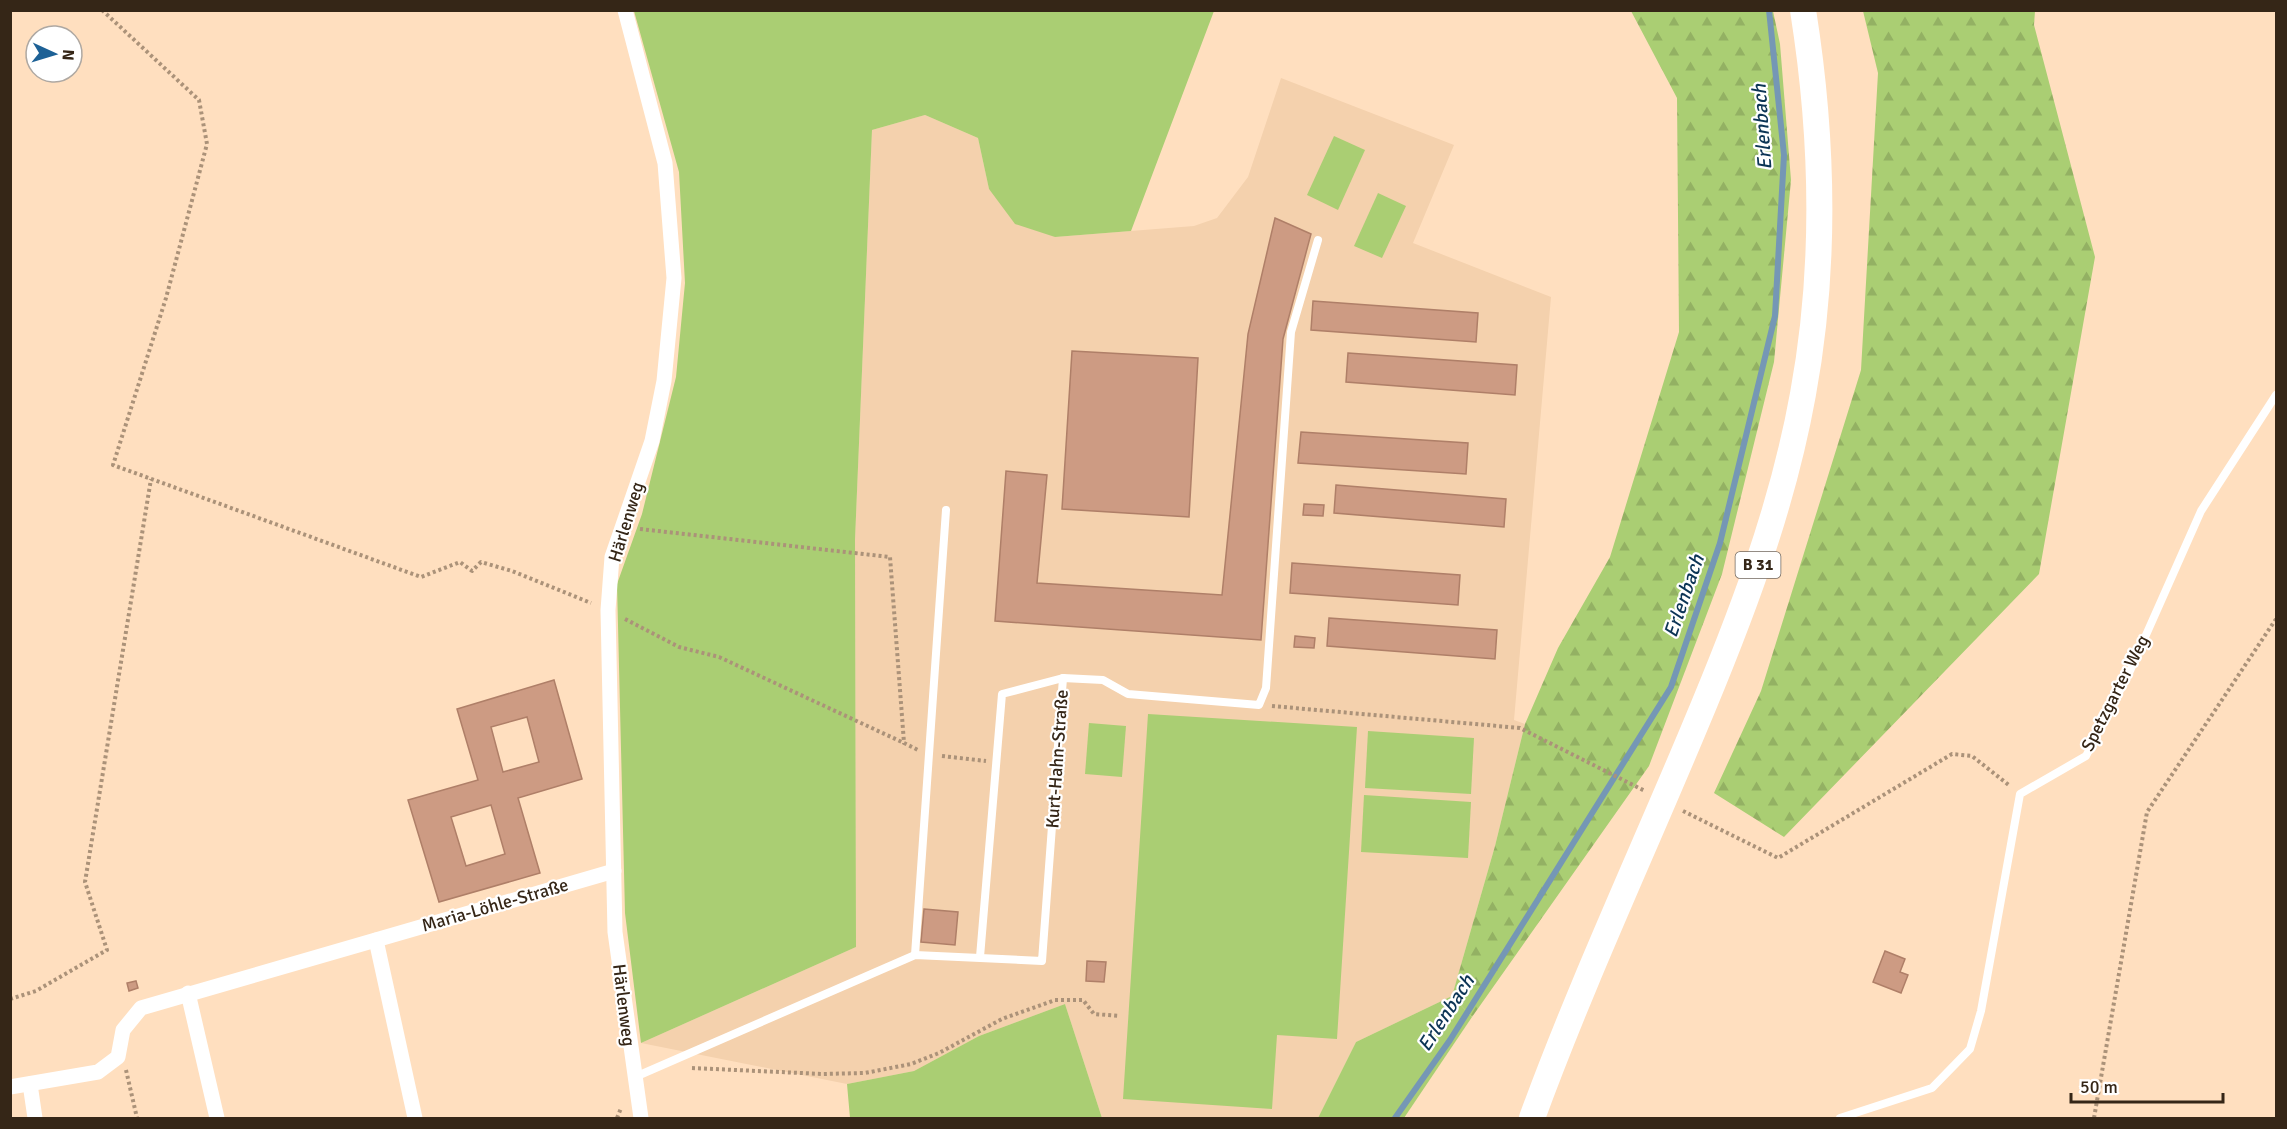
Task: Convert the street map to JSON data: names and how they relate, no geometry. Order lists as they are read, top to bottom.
{
  "streets": {
    "main road": ["B 31"],
    "street": ["Härlenweg", "Maria-Löhle-Straße"],
    "lane": ["Spetzgarter Weg", "Kurt-Hahn-Straße"]
  },
  "crossings": [
    ["Härlenweg", "Kurt-Hahn-Straße"],
    ["Härlenweg", "Maria-Löhle-Straße"]
  ],
  "water": ["Erlenbach"],
  "scale_bar": "50 m",
  "north": "right"
}
